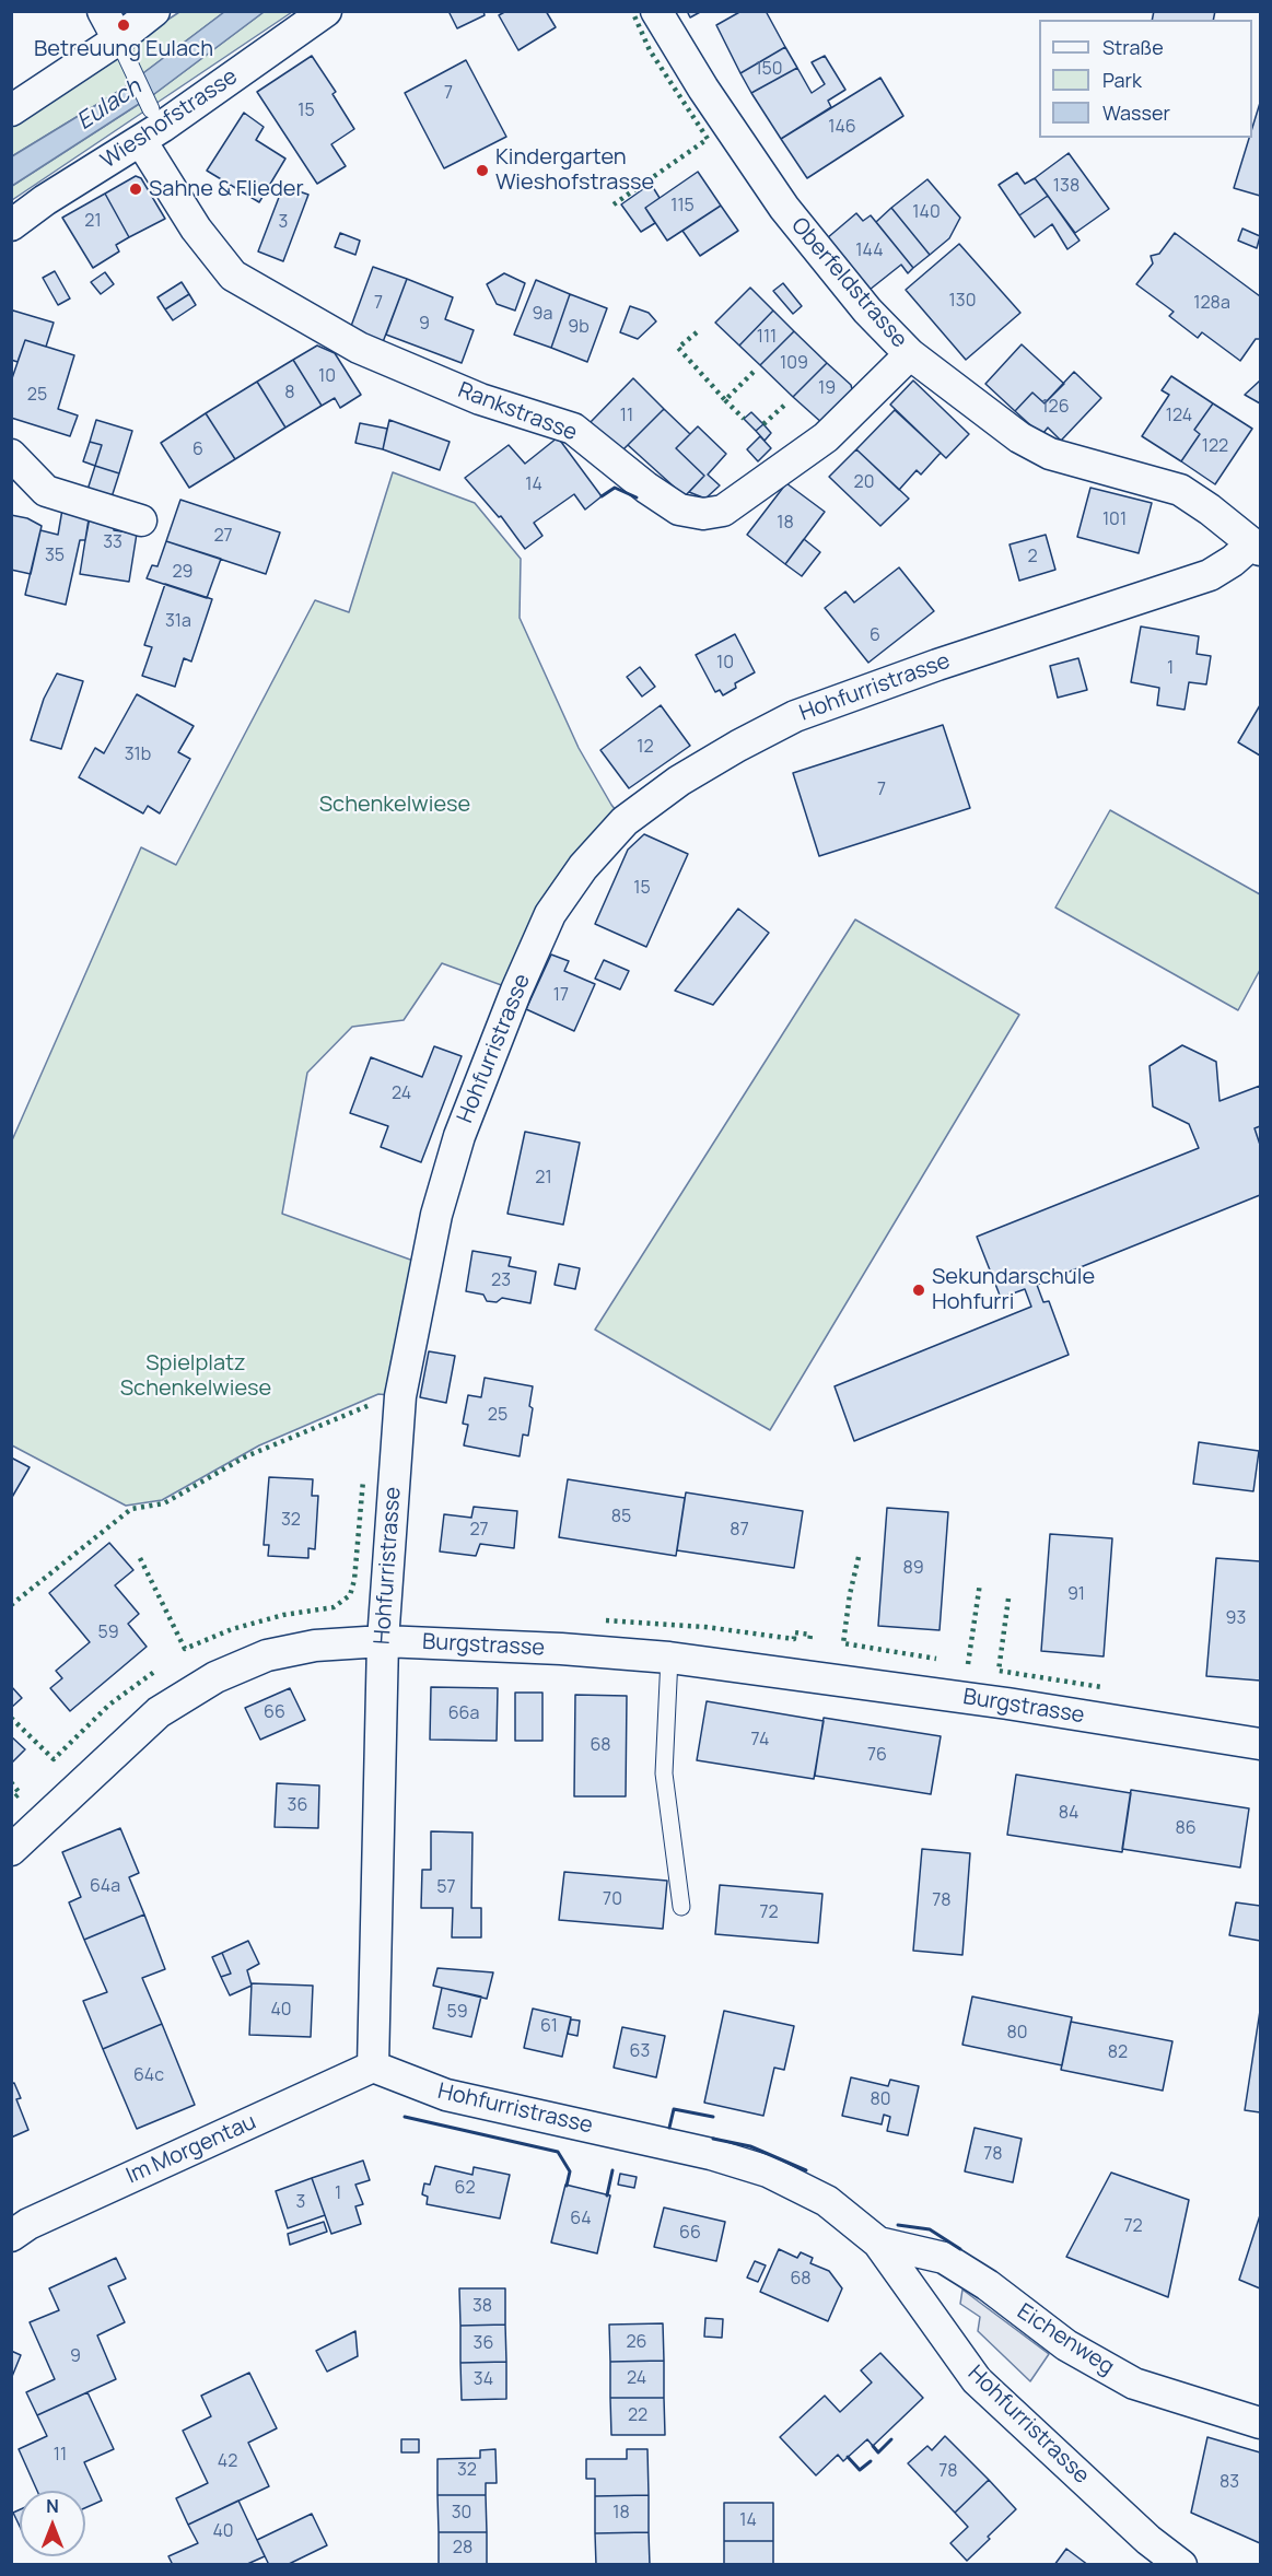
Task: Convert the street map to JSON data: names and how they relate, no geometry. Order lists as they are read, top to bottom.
{
  "streets": {
    "street": [
      "Wieshofstrasse",
      "Oberfeldstrasse",
      "Rankstrasse",
      "Hohfurristrasse",
      "Burgstrasse",
      "Im Morgentau",
      "Eichenweg"
    ]
  },
  "crossings": [
    ["Wieshofstrasse", "Rankstrasse"],
    ["Oberfeldstrasse", "Rankstrasse"],
    ["Oberfeldstrasse", "Hohfurristrasse"],
    ["Hohfurristrasse", "Burgstrasse"],
    ["Hohfurristrasse", "Im Morgentau"],
    ["Hohfurristrasse", "Eichenweg"]
  ],
  "water": ["Eulach"],
  "parks": ["Schenkelwiese", "Spielplatz Schenkelwiese"],
  "places": [
    "Betreuung Eulach",
    "Kindergarten Wieshofstrasse",
    "Sahne & Flieder",
    "Sekundarschule Hohfurri"
  ],
  "house_numbers": [
    "150",
    "7",
    "15",
    "146",
    "138",
    "115",
    "140",
    "21",
    "3",
    "144",
    "130",
    "7",
    "128a",
    "9a",
    "9",
    "9b",
    "111",
    "109",
    "10",
    "19",
    "8",
    "25",
    "126",
    "11",
    "124",
    "122",
    "6",
    "20",
    "14",
    "101",
    "18",
    "27",
    "33",
    "35",
    "2",
    "29",
    "31a",
    "6",
    "10",
    "1",
    "12",
    "31b",
    "7",
    "15",
    "17",
    "24",
    "21",
    "23",
    "25",
    "85",
    "32",
    "27",
    "87",
    "89",
    "91",
    "93",
    "59",
    "66",
    "66a",
    "74",
    "68",
    "76",
    "36",
    "84",
    "86",
    "64a",
    "57",
    "70",
    "78",
    "72",
    "40",
    "59",
    "61",
    "80",
    "63",
    "82",
    "64c",
    "80",
    "78",
    "62",
    "1",
    "3",
    "64",
    "72",
    "66",
    "68",
    "38",
    "26",
    "36",
    "9",
    "24",
    "34",
    "22",
    "11",
    "42",
    "32",
    "78",
    "83",
    "30",
    "18",
    "14",
    "40",
    "28"
  ],
  "legend": ["Straße", "Park", "Wasser"],
  "north": "top"
}
